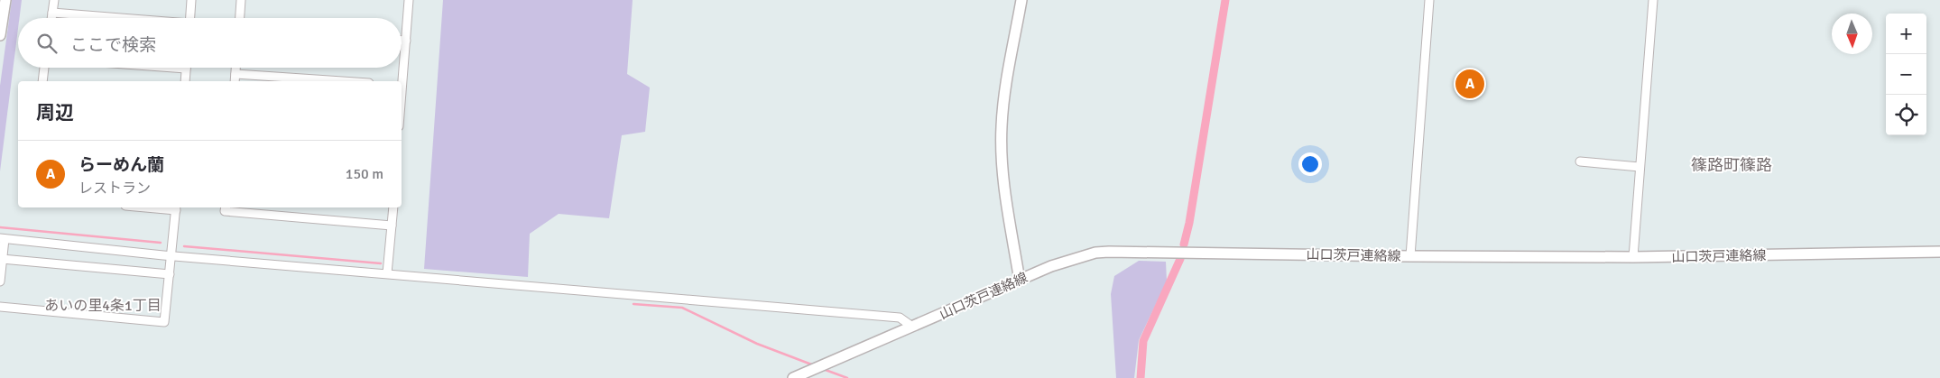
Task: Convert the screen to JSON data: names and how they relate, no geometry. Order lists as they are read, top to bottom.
{
  "streets": {
    "street": ["山口茨戸連絡線"]
  },
  "districts": ["篠路町篠路", "あいの里4条1丁目"],
  "north": "bottom",
  "page": {
    "map_buttons": ["+", "−"],
    "search": "ここで検索",
    "pins": "A",
    "heading": "周辺",
    "list": [
      {
        "mark": "A",
        "name": "らーめん蘭",
        "note": "レストラン",
        "value": "150 m"
      }
    ]
  }
}
